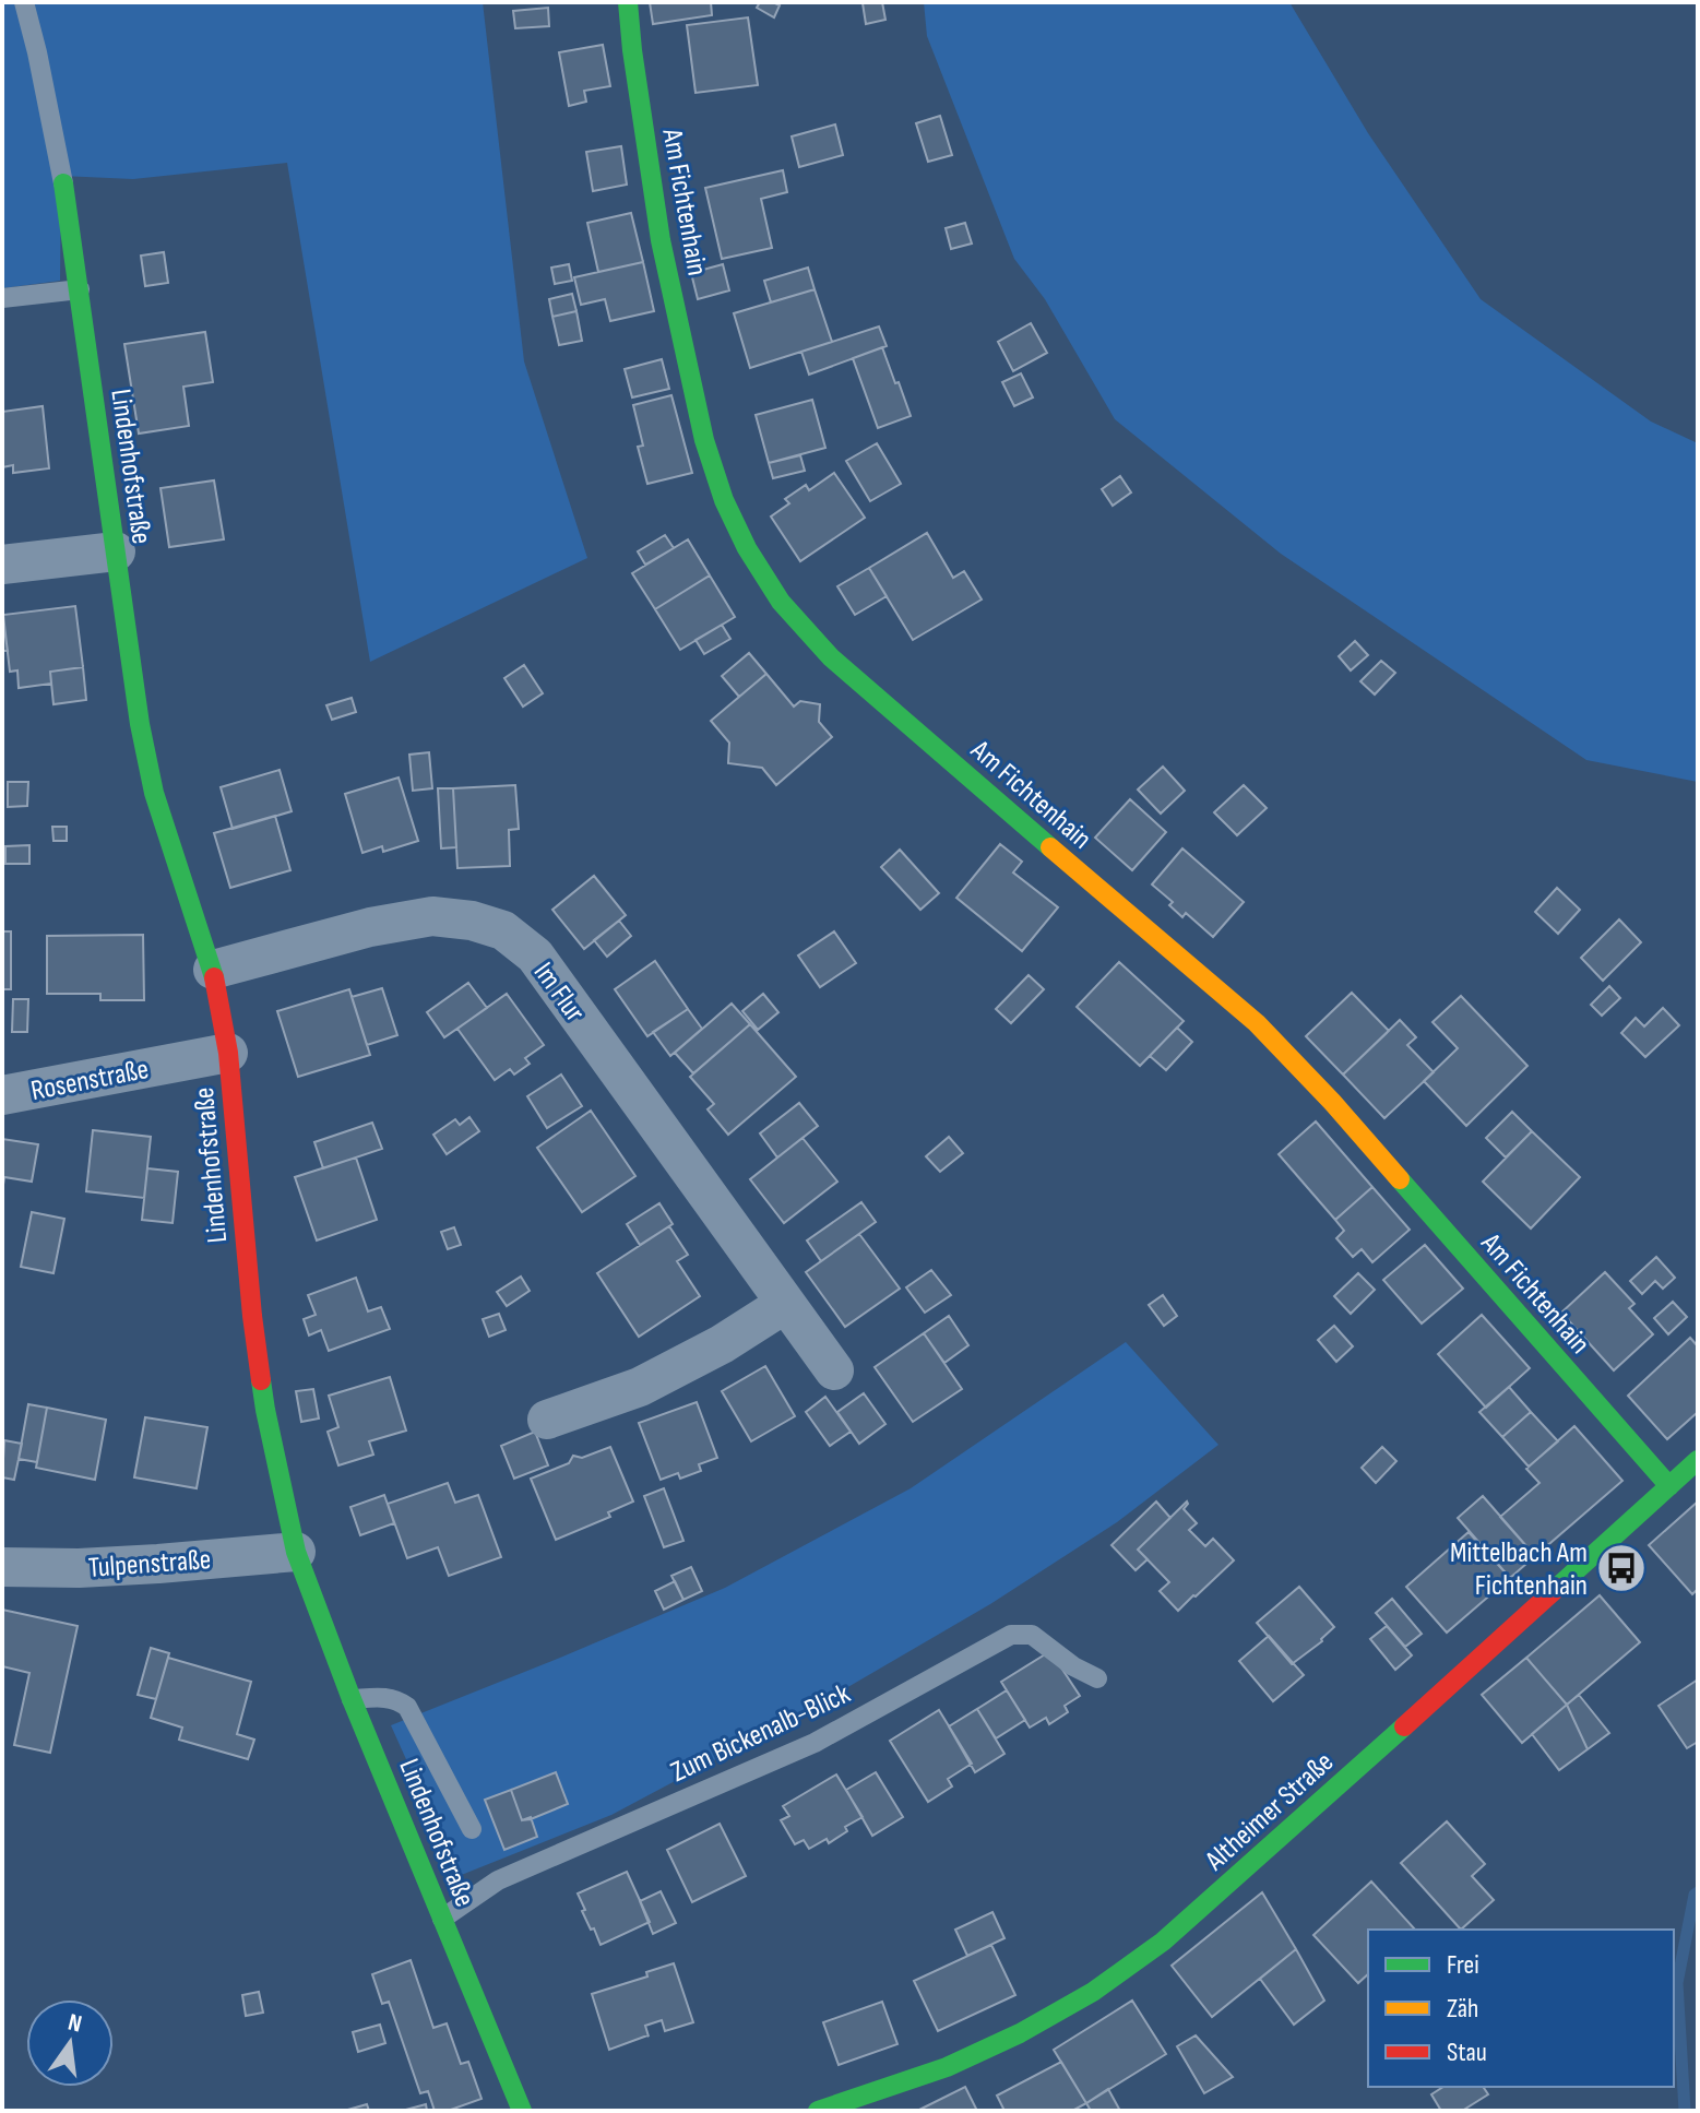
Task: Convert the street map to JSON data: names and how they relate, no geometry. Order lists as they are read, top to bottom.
{
  "streets": {
    "street": [
      "Am Fichtenhain",
      "Lindenhofstraße",
      "Im Flur",
      "Rosenstraße",
      "Tulpenstraße",
      "Altheimer Straße"
    ],
    "lane": ["Zum Bickenalb-Blick"]
  },
  "crossings": [
    ["Am Fichtenhain", "Altheimer Straße"],
    ["Lindenhofstraße", "Im Flur"],
    ["Lindenhofstraße", "Rosenstraße"],
    ["Lindenhofstraße", "Tulpenstraße"],
    ["Lindenhofstraße", "Zum Bickenalb-Blick"]
  ],
  "places": {
    "bus stop": ["Mittelbach Am Fichtenhain"]
  },
  "legend": ["Frei", "Zäh", "Stau"],
  "north": "top"
}
